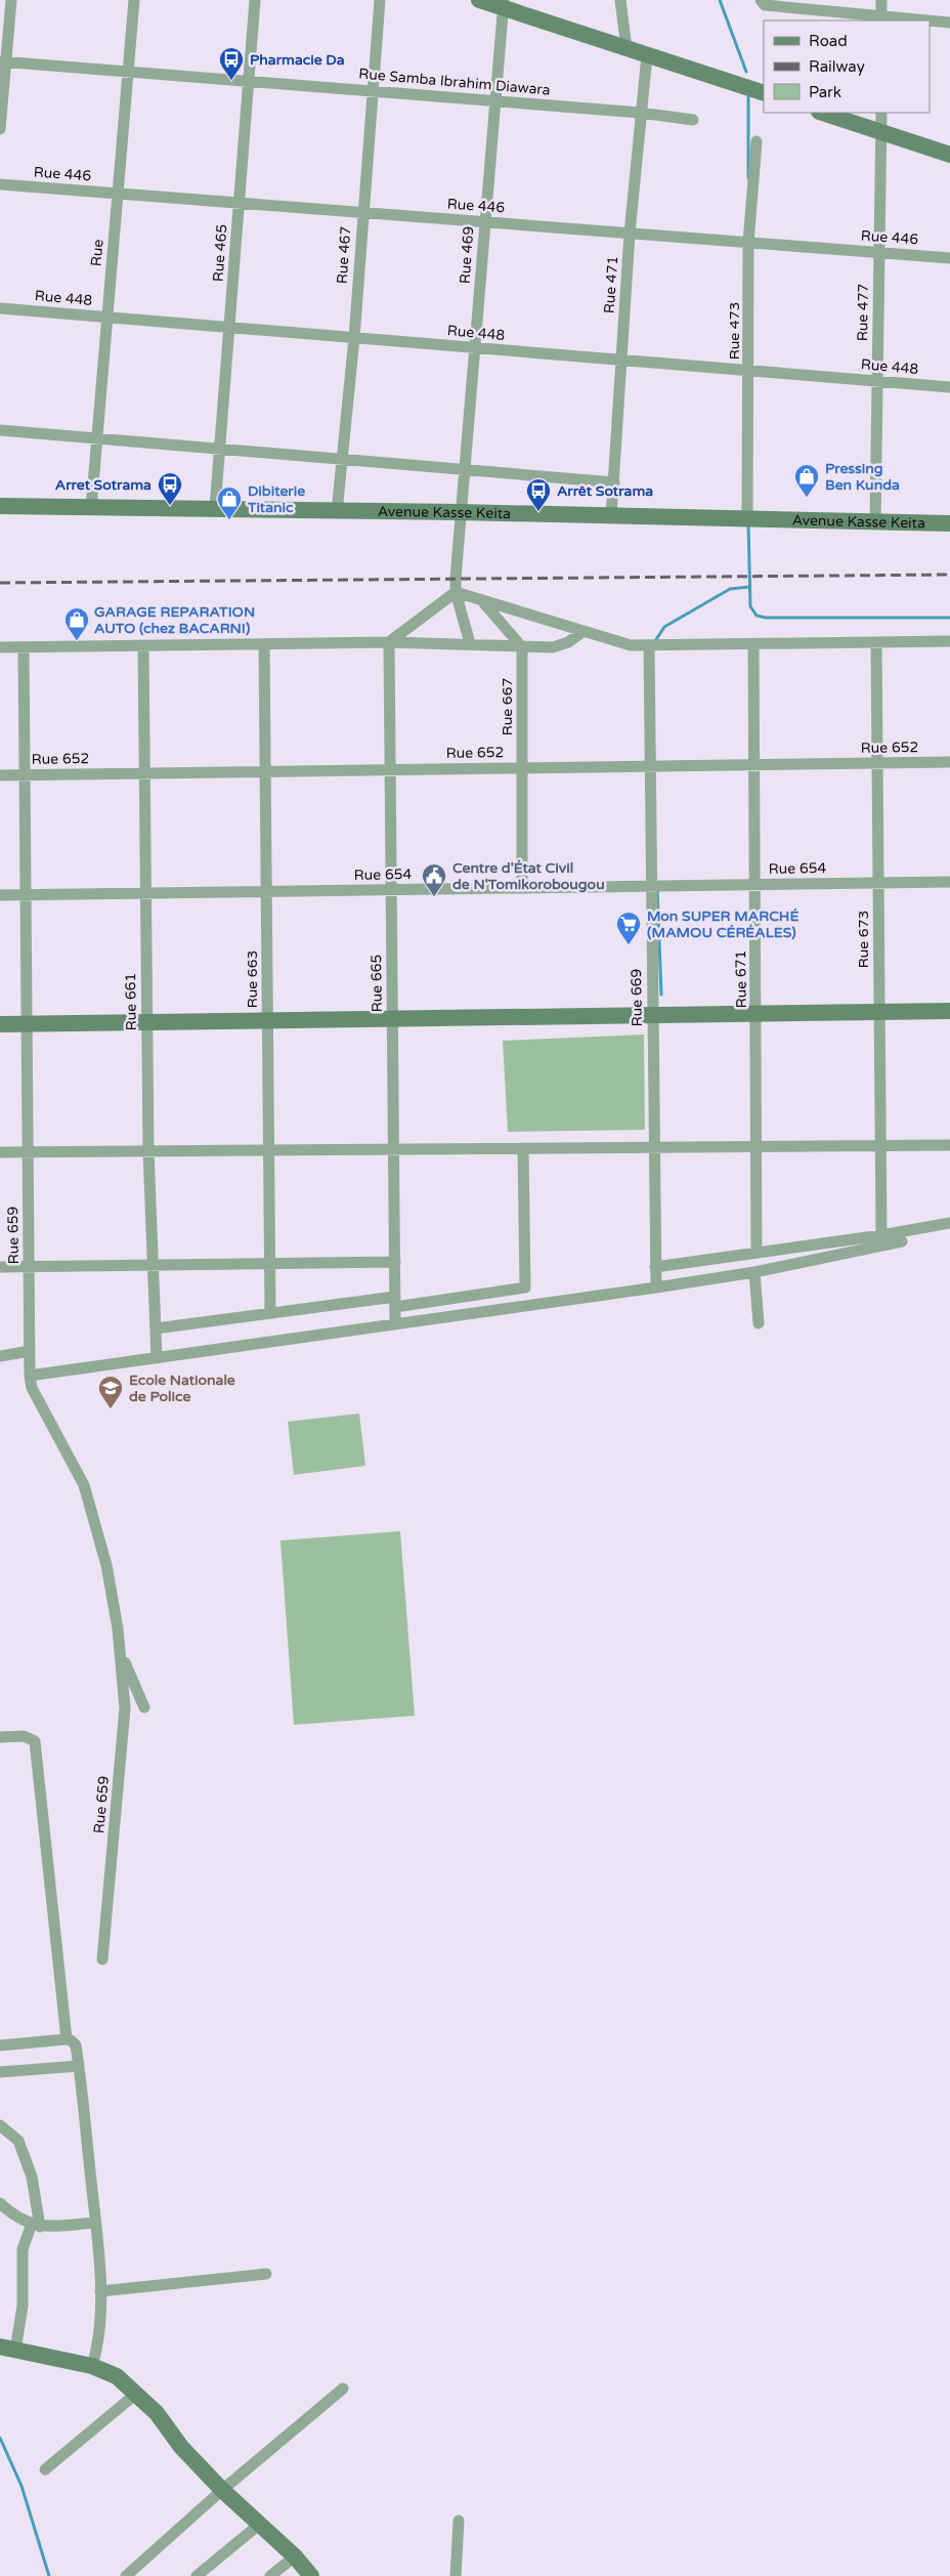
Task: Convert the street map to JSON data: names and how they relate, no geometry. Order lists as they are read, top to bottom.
{
  "streets": {
    "street": [
      "Rue Samba Ibrahim Diawara",
      "Rue 446",
      "Rue",
      "Rue 465",
      "Rue 467",
      "Rue 469",
      "Rue 471",
      "Rue 448",
      "Rue 477",
      "Rue 473",
      "Avenue Kasse Keita",
      "Rue 667",
      "Rue 652",
      "Rue 654",
      "Rue 673",
      "Rue 663",
      "Rue 671",
      "Rue 665",
      "Rue 669",
      "Rue 661",
      "Rue 659"
    ]
  },
  "crossings": [
    ["Rue Samba Ibrahim Diawara", "Rue"],
    ["Rue Samba Ibrahim Diawara", "Rue 465"],
    ["Rue Samba Ibrahim Diawara", "Rue 467"],
    ["Rue Samba Ibrahim Diawara", "Rue 469"],
    ["Rue Samba Ibrahim Diawara", "Rue 471"],
    ["Rue 446", "Rue"],
    ["Rue 446", "Rue 465"],
    ["Rue 446", "Rue 467"],
    ["Rue 446", "Rue 469"],
    ["Rue 446", "Rue 471"],
    ["Rue 446", "Rue 477"],
    ["Rue 446", "Rue 473"],
    ["Rue", "Rue 448"],
    ["Rue", "Avenue Kasse Keita"],
    ["Rue 465", "Rue 448"],
    ["Rue 465", "Avenue Kasse Keita"],
    ["Rue 467", "Rue 448"],
    ["Rue 467", "Avenue Kasse Keita"],
    ["Rue 469", "Rue 448"],
    ["Rue 469", "Avenue Kasse Keita"],
    ["Rue 471", "Rue 448"],
    ["Rue 471", "Avenue Kasse Keita"],
    ["Rue 448", "Rue 477"],
    ["Rue 448", "Rue 473"],
    ["Rue 477", "Avenue Kasse Keita"],
    ["Rue 473", "Avenue Kasse Keita"],
    ["Rue 667", "Rue 652"],
    ["Rue 667", "Rue 654"],
    ["Rue 652", "Rue 673"],
    ["Rue 652", "Rue 663"],
    ["Rue 652", "Rue 671"],
    ["Rue 652", "Rue 665"],
    ["Rue 652", "Rue 669"],
    ["Rue 652", "Rue 661"],
    ["Rue 652", "Rue 659"],
    ["Rue 654", "Rue 673"],
    ["Rue 654", "Rue 663"],
    ["Rue 654", "Rue 671"],
    ["Rue 654", "Rue 665"],
    ["Rue 654", "Rue 669"],
    ["Rue 654", "Rue 661"],
    ["Rue 654", "Rue 659"]
  ],
  "places": {
    "bus stop": ["Pharmacie Da", "Arret Sotrama", "Arrêt Sotrama"],
    "shop": ["Pressing Ben Kunda", "Dibiterie Titanic", "GARAGE REPARATION AUTO (chez BACARNI)"],
    "public building": ["Centre d'État Civil de N'Tomikorobougou"],
    "supermarket": ["Mon SUPER MARCHÉ (MAMOU CÉRÉALES)"],
    "school or university": ["Ecole Nationale de Police"]
  },
  "legend": ["Road", "Railway", "Park"]
}
